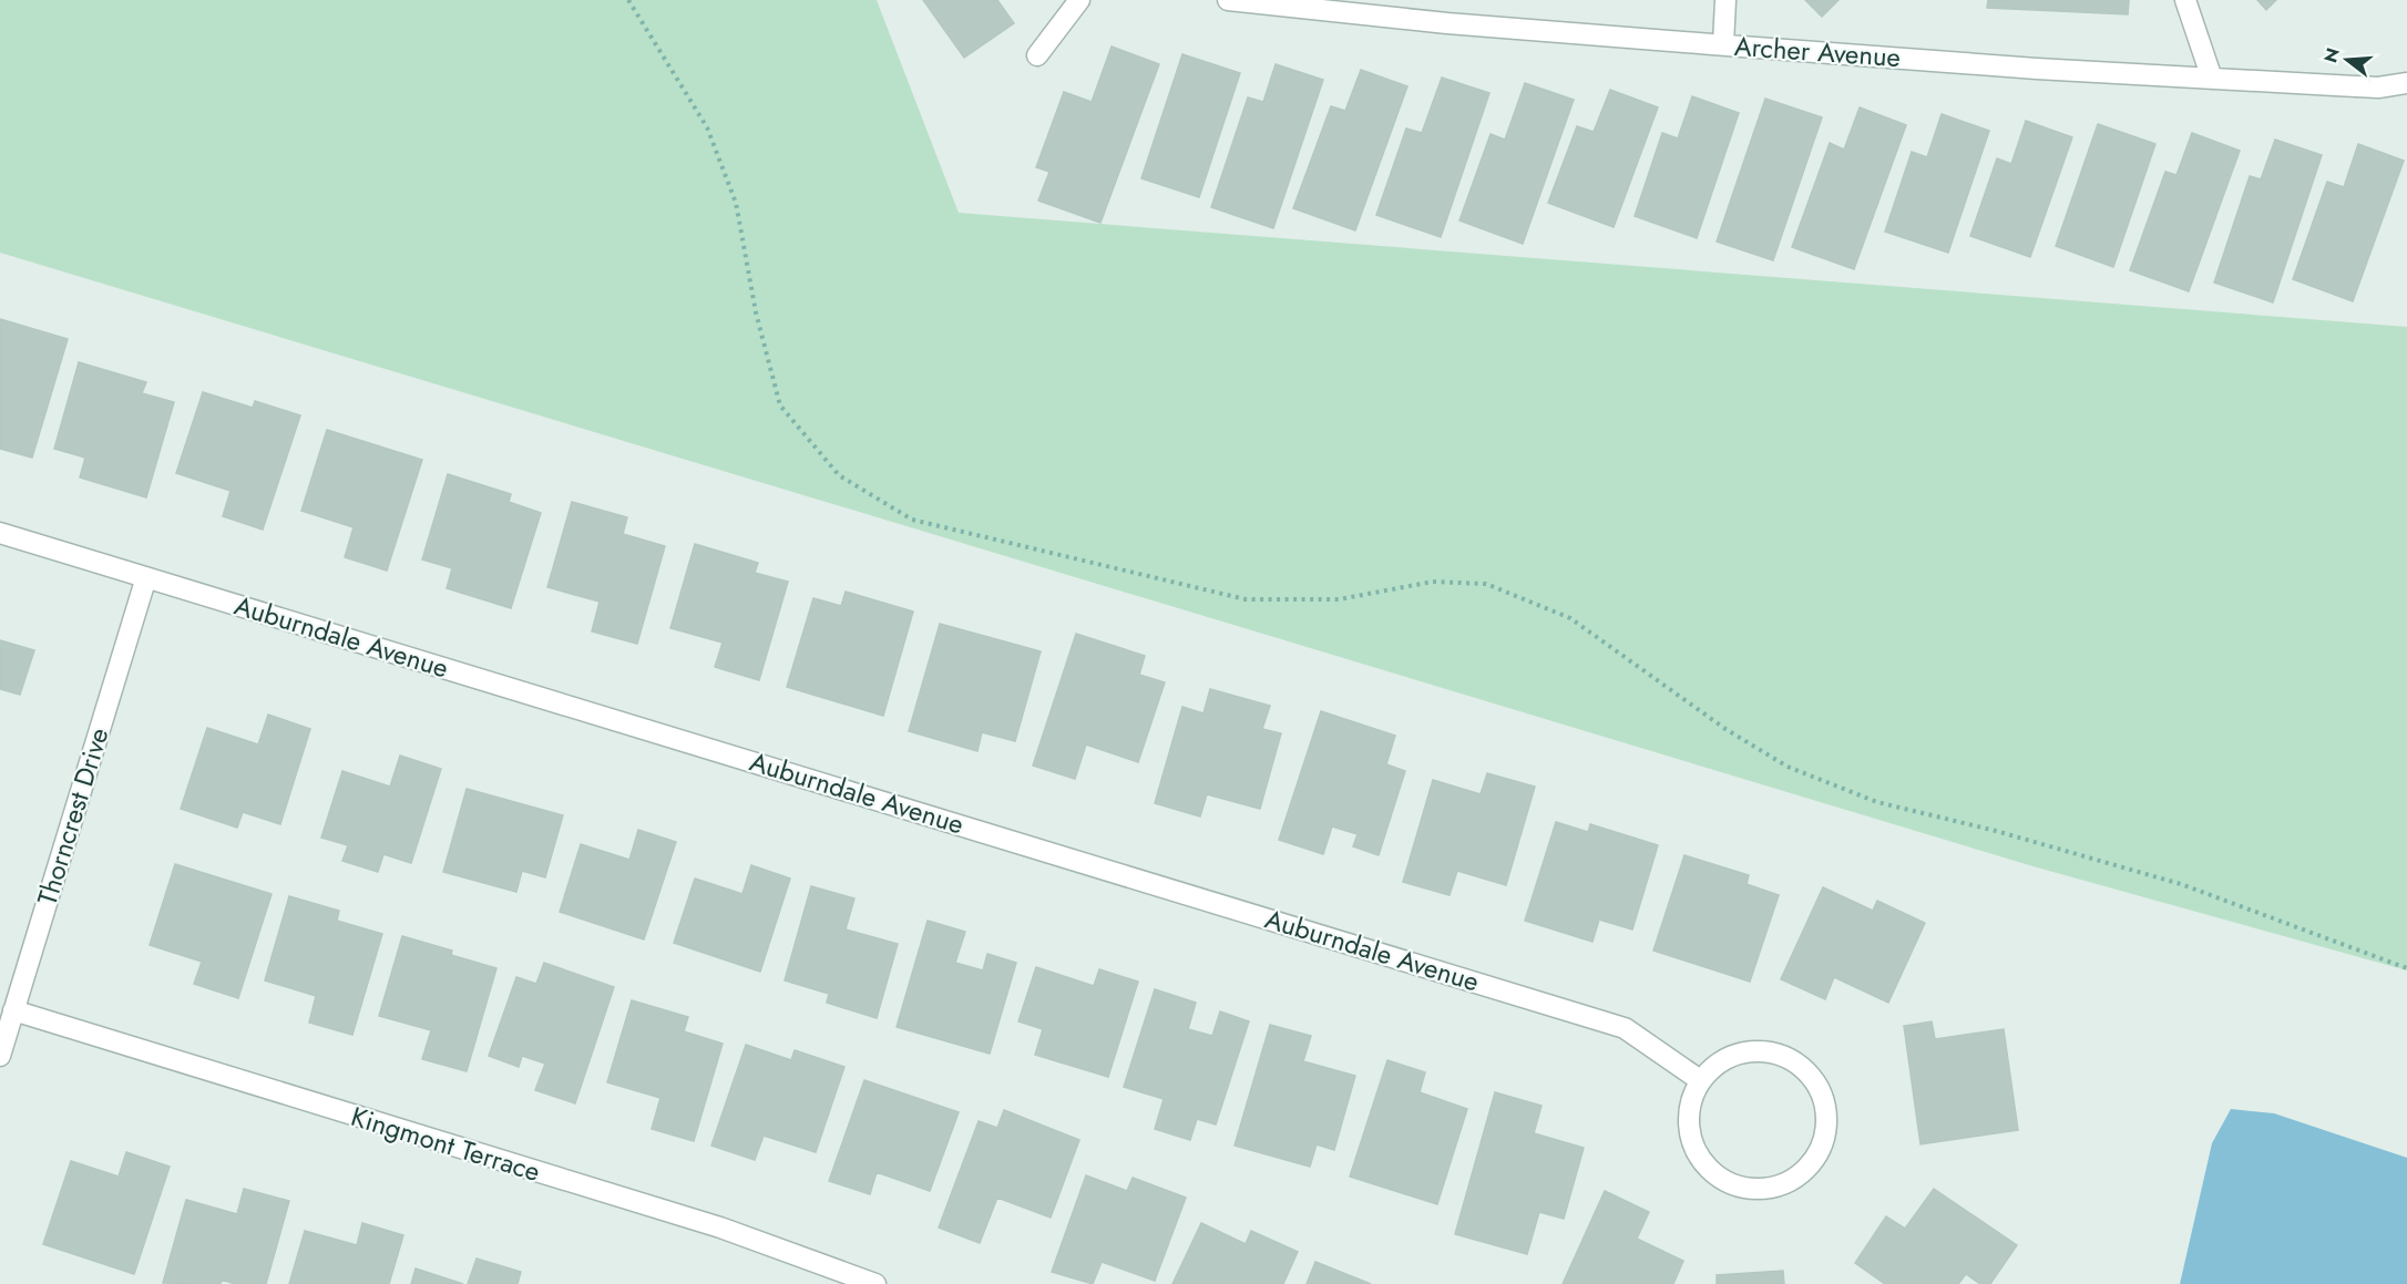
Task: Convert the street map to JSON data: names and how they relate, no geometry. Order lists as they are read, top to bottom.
{
  "streets": {
    "street": [
      "Archer Avenue",
      "Auburndale Avenue",
      "Thorncrest Drive",
      "Kingmont Terrace"
    ]
  },
  "crossings": [
    ["Auburndale Avenue", "Thorncrest Drive"],
    ["Thorncrest Drive", "Kingmont Terrace"]
  ],
  "north": "left"
}
